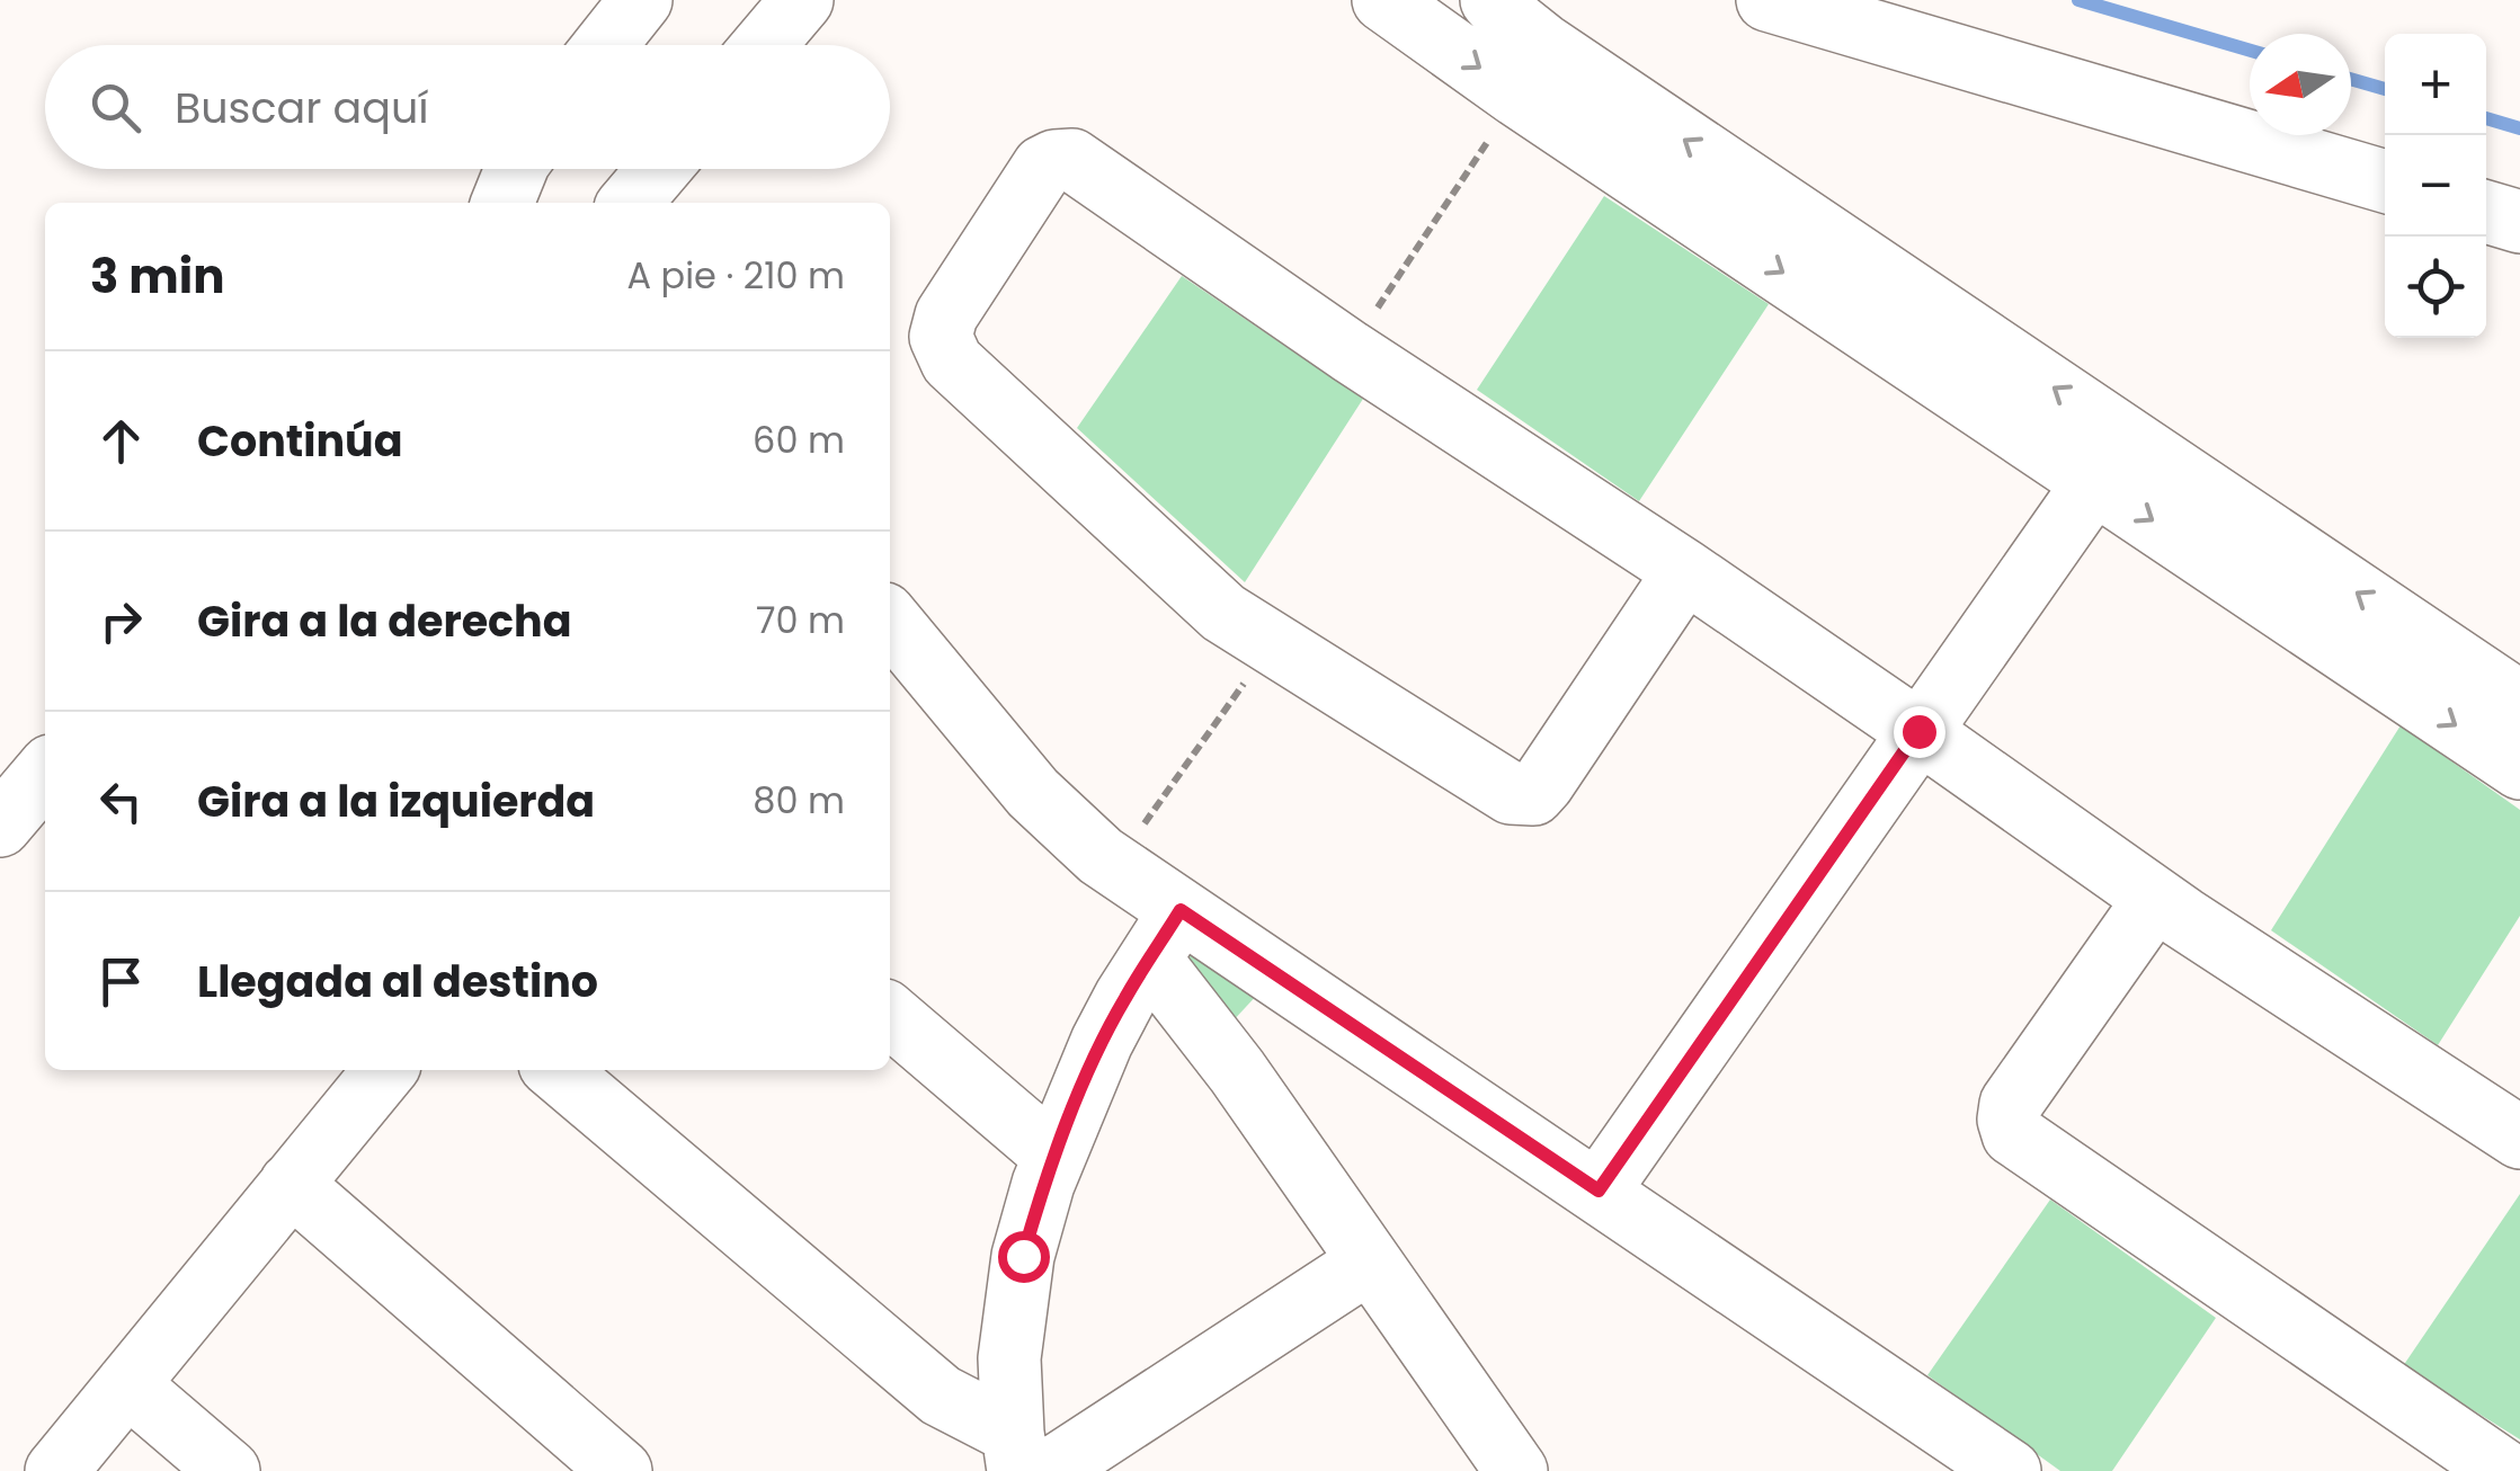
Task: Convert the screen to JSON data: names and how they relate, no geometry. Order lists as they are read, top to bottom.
{
  "north": "left",
  "page": {
    "map_buttons": ["+", "−"],
    "search": "Buscar aquí",
    "heading": ["3 min", "A pie · 210 m"],
    "list": [
      ["Continúa", "60 m"],
      ["Gira a la derecha", "70 m"],
      ["Gira a la izquierda", "80 m"],
      "Llegada al destino"
    ]
  }
}
